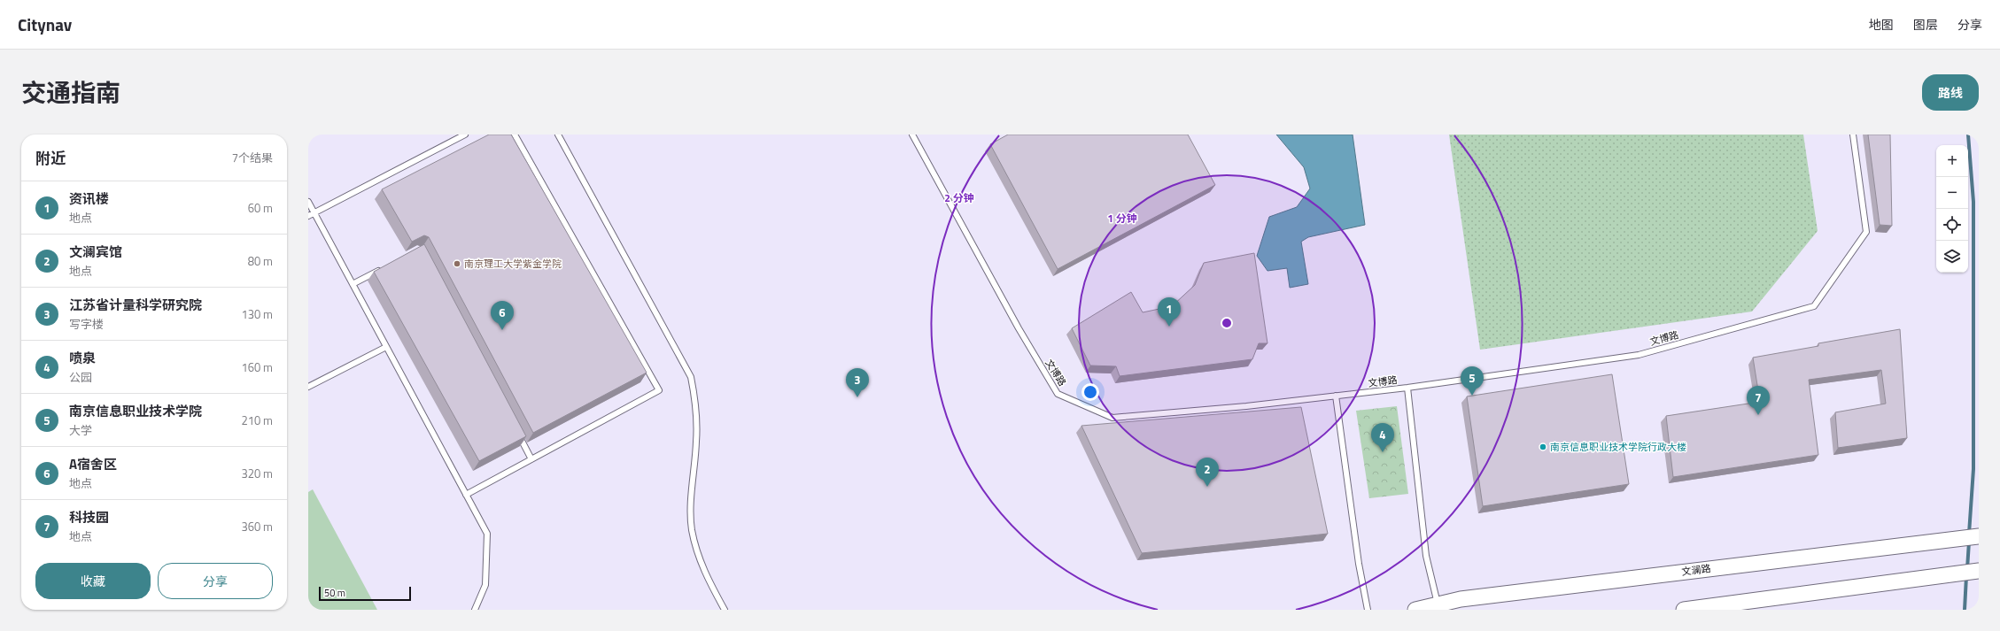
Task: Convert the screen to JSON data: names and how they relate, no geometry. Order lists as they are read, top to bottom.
{
  "streets": {
    "main road": ["文澜路"],
    "lane": ["文博路"]
  },
  "places": ["南京理工大学紫金学院", "南京信息职业技术学院行政大楼"],
  "scale_bar": "50 m",
  "page": {
    "header": "Citynav",
    "nav": ["地图", "图层", "分享"],
    "title": "交通指南",
    "buttons": [
      "路线",
      ["收藏", "分享"]
    ],
    "heading": ["附近", "7个结果"],
    "map_buttons": ["+", "−"],
    "list": [
      {
        "mark": "1",
        "name": "资讯楼",
        "note": "地点",
        "value": "60 m"
      },
      {
        "mark": "2",
        "name": "文澜宾馆",
        "note": "地点",
        "value": "80 m"
      },
      {
        "mark": "3",
        "name": "江苏省计量科学研究院",
        "note": "写字楼",
        "value": "130 m"
      },
      {
        "mark": "4",
        "name": "喷泉",
        "note": "公园",
        "value": "160 m"
      },
      {
        "mark": "5",
        "name": "南京信息职业技术学院",
        "note": "大学",
        "value": "210 m"
      },
      {
        "mark": "6",
        "name": "A宿舍区",
        "note": "地点",
        "value": "320 m"
      },
      {
        "mark": "7",
        "name": "科技园",
        "note": "地点",
        "value": "360 m"
      }
    ],
    "pins": [
      "1",
      "6",
      "5",
      "3",
      "7",
      "4",
      "2"
    ],
    "scale": "50 m"
  },
  "rings": ["2 分钟", "1 分钟"]
}
